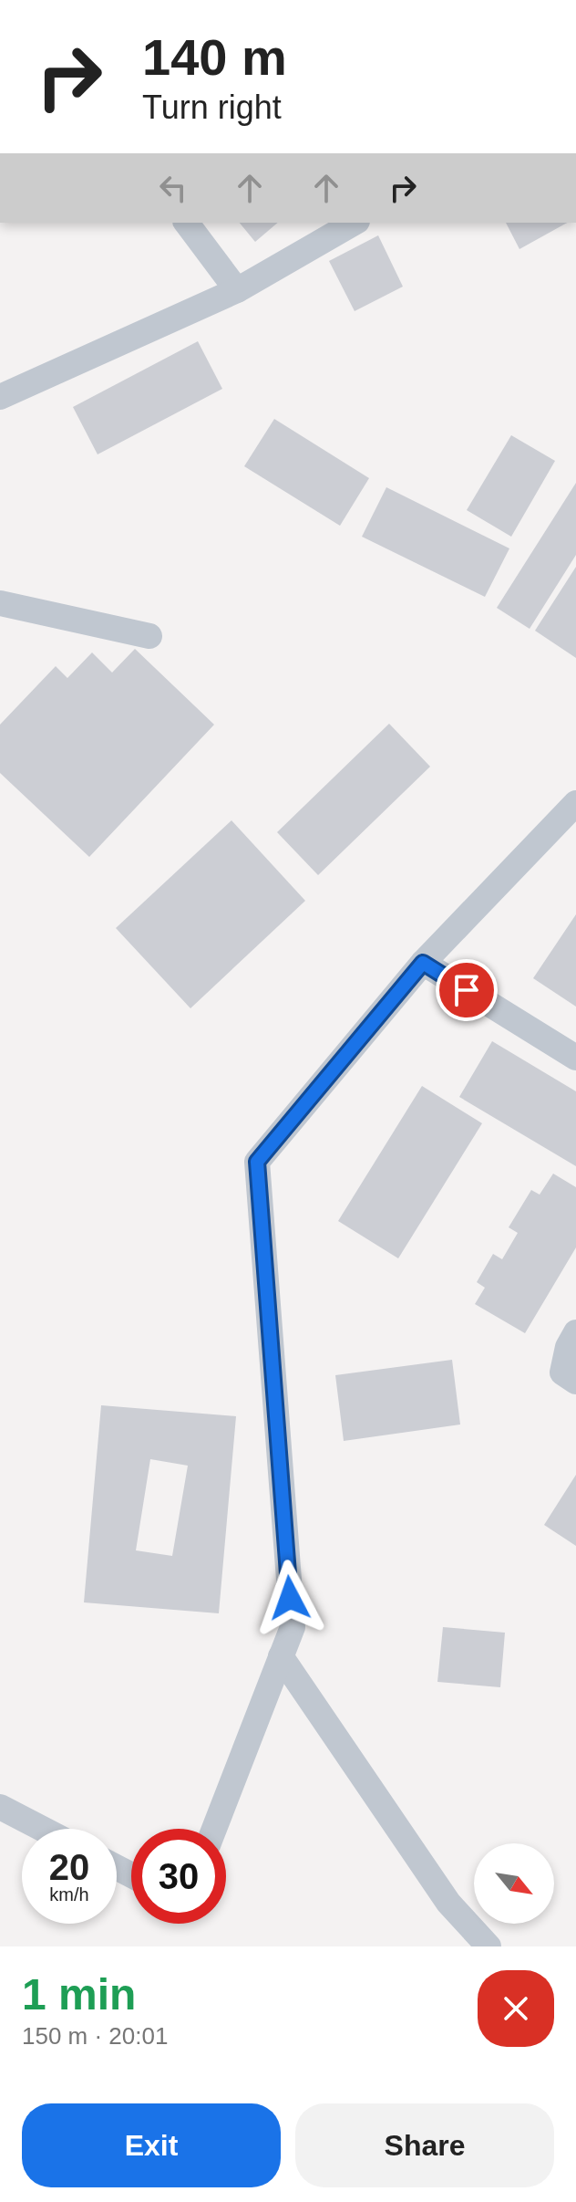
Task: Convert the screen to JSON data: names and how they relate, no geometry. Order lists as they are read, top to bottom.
{
  "north": "bottom right",
  "page": {
    "turn": ["140 m", "Turn right"],
    "speed": "20 km/h",
    "limit": "30",
    "heading": ["1 min", "150 m · 20:01"],
    "buttons": ["Exit", "Share"]
  }
}
